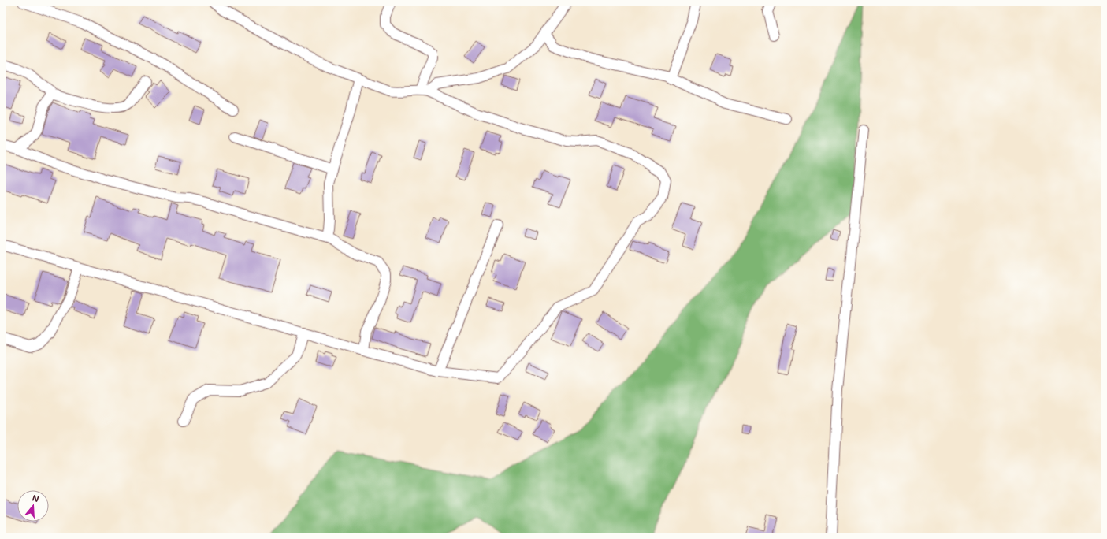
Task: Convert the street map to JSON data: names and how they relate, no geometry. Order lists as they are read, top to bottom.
{
  "north": "top"
}
